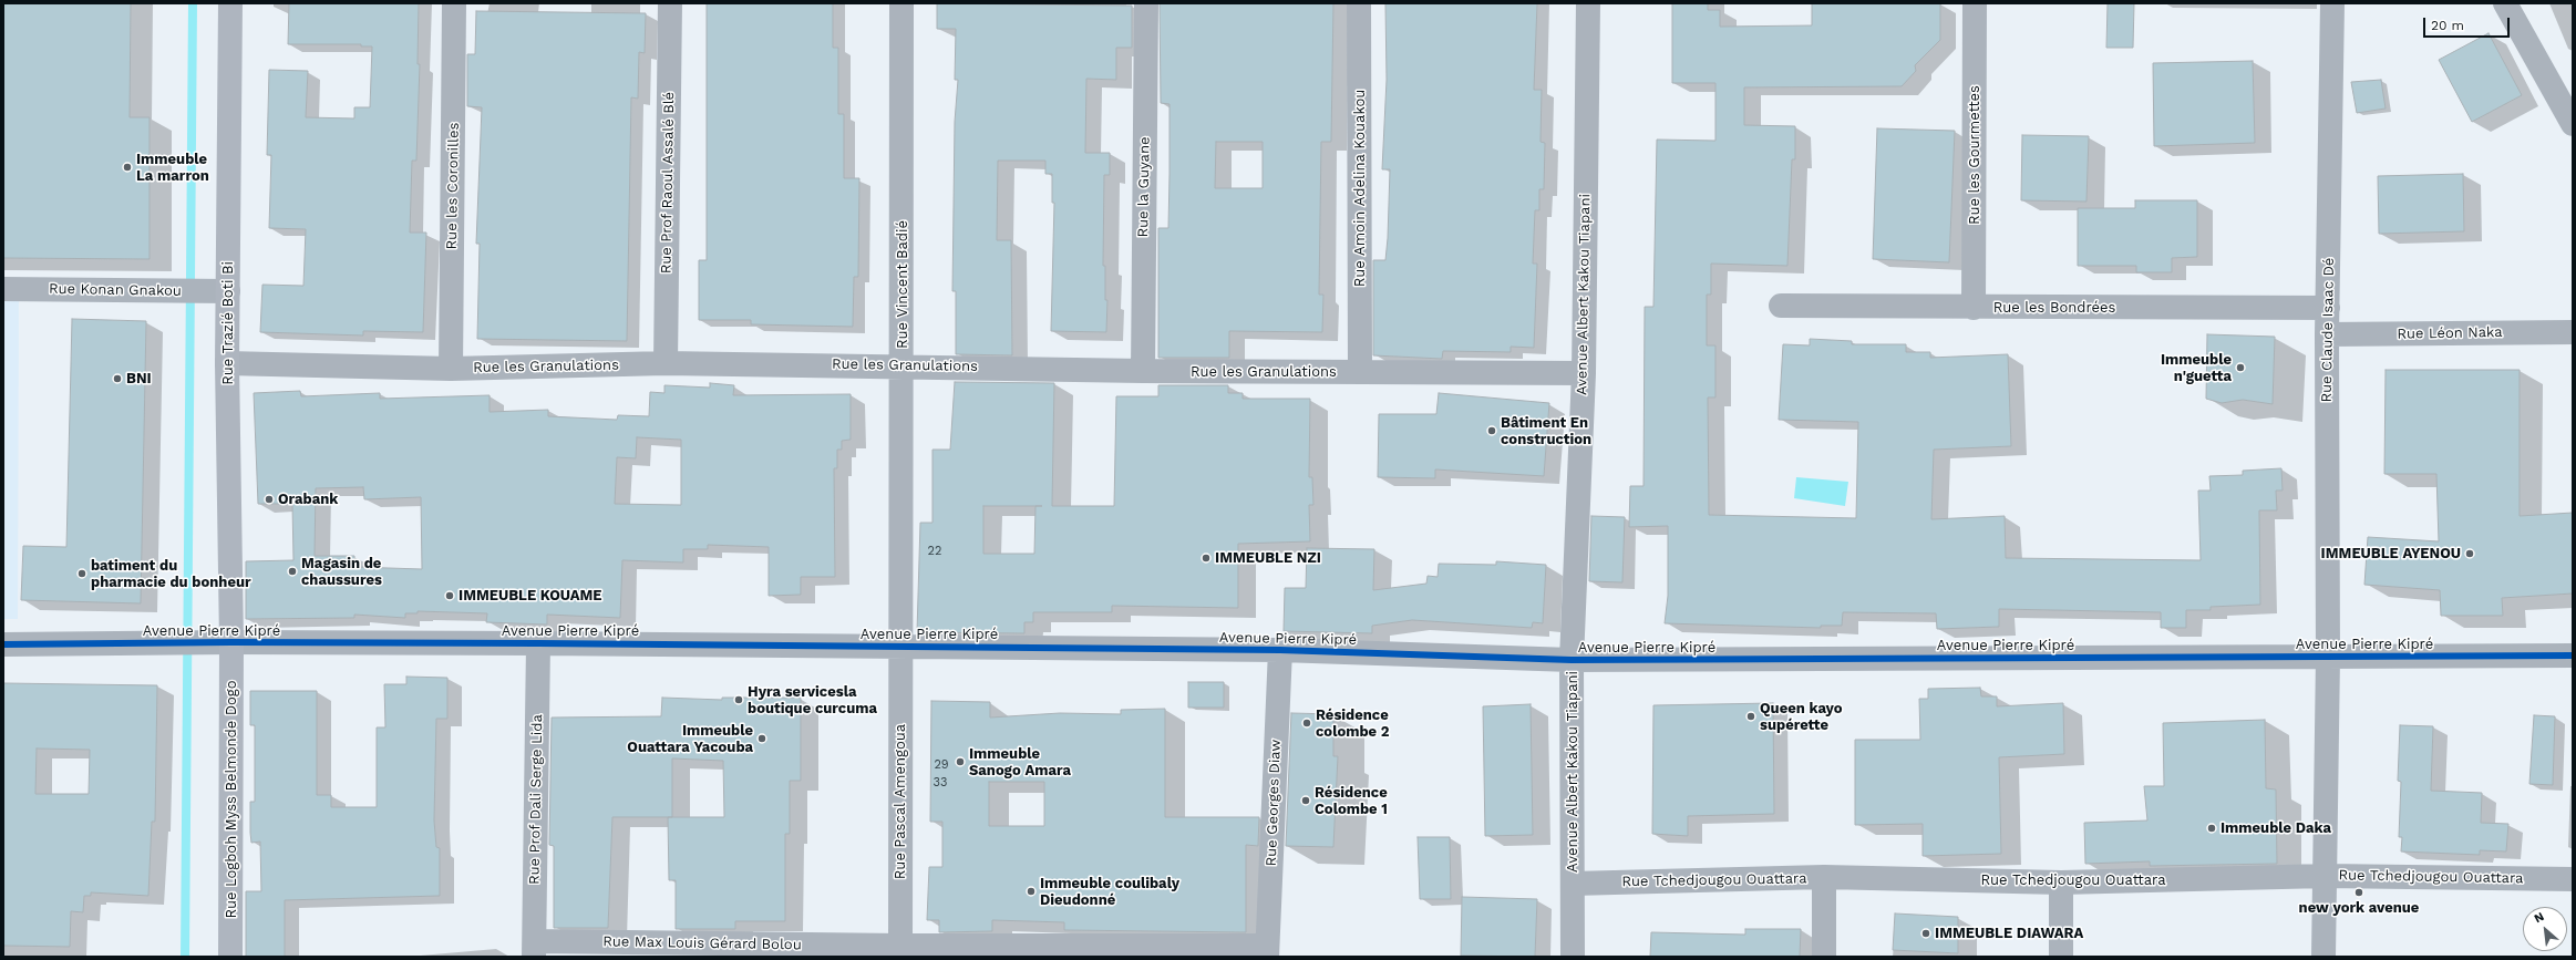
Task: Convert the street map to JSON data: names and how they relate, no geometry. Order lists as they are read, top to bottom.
{
  "streets": {
    "main road": ["Rue Trazié Boti Bi", "Rue Logboh Myss Belmonde Dogo"],
    "street": [
      "Rue les Gourmettes",
      "Rue Prof Raoul Assalé Blé",
      "Rue les Coronilles",
      "Rue la Guyane",
      "Rue Amoin Adelina Kouakou",
      "Rue Vincent Badié",
      "Rue Konan Gnakou",
      "Avenue Albert Kakou Tiapani",
      "Rue les Bondrées",
      "Rue Claude Isaac Dé",
      "Rue Léon Naka",
      "Rue les Granulations",
      "Avenue Pierre Kipré",
      "Rue Prof Dali Serge Lida",
      "Rue Pascal Amengoua",
      "Rue Georges Diaw",
      "Rue Tchedjougou Ouattara",
      "Rue Max Louis Gérard Bolou"
    ]
  },
  "crossings": [
    ["Rue les Gourmettes", "Rue les Bondrées"],
    ["Rue Prof Raoul Assalé Blé", "Rue les Granulations"],
    ["Rue les Coronilles", "Rue les Granulations"],
    ["Rue la Guyane", "Rue les Granulations"],
    ["Rue Amoin Adelina Kouakou", "Rue les Granulations"],
    ["Rue Vincent Badié", "Rue les Granulations"],
    ["Rue Vincent Badié", "Avenue Pierre Kipré"],
    ["Rue Vincent Badié", "Rue Pascal Amengoua"],
    ["Rue Konan Gnakou", "Rue Trazié Boti Bi"],
    ["Avenue Albert Kakou Tiapani", "Rue les Granulations"],
    ["Avenue Albert Kakou Tiapani", "Avenue Pierre Kipré"],
    ["Avenue Albert Kakou Tiapani", "Rue Tchedjougou Ouattara"],
    ["Rue les Bondrées", "Rue Claude Isaac Dé"],
    ["Rue Trazié Boti Bi", "Rue les Granulations"],
    ["Rue Trazié Boti Bi", "Avenue Pierre Kipré"],
    ["Rue Trazié Boti Bi", "Rue Logboh Myss Belmonde Dogo"],
    ["Rue Claude Isaac Dé", "Rue Léon Naka"],
    ["Rue Claude Isaac Dé", "Avenue Pierre Kipré"],
    ["Rue Claude Isaac Dé", "Rue Tchedjougou Ouattara"],
    ["Avenue Pierre Kipré", "Rue Logboh Myss Belmonde Dogo"],
    ["Avenue Pierre Kipré", "Rue Prof Dali Serge Lida"],
    ["Avenue Pierre Kipré", "Rue Pascal Amengoua"],
    ["Avenue Pierre Kipré", "Rue Georges Diaw"],
    ["Rue Prof Dali Serge Lida", "Rue Max Louis Gérard Bolou"],
    ["Rue Pascal Amengoua", "Rue Max Louis Gérard Bolou"],
    ["Rue Georges Diaw", "Rue Max Louis Gérard Bolou"]
  ],
  "places": [
    "Immeuble La marron",
    "Immeuble n'guetta",
    "BNI",
    "Bâtiment En construction",
    "Orabank",
    "IMMEUBLE AYENOU",
    "IMMEUBLE NZI",
    "Magasin de chaussures",
    "batiment du pharmacie du bonheur",
    "IMMEUBLE KOUAME",
    "Hyra servicesla boutique curcuma",
    "Queen kayo supérette",
    "Résidence colombe 2",
    "Immeuble Ouattara Yacouba",
    "Immeuble Sanogo Amara",
    "Résidence Colombe 1",
    "Immeuble Daka",
    "Immeuble coulibaly Dieudonné",
    "new york avenue",
    "IMMEUBLE DIAWARA"
  ],
  "house_numbers": ["22", "29", "33"],
  "scale_bar": "20 m",
  "north": "top left"
}
